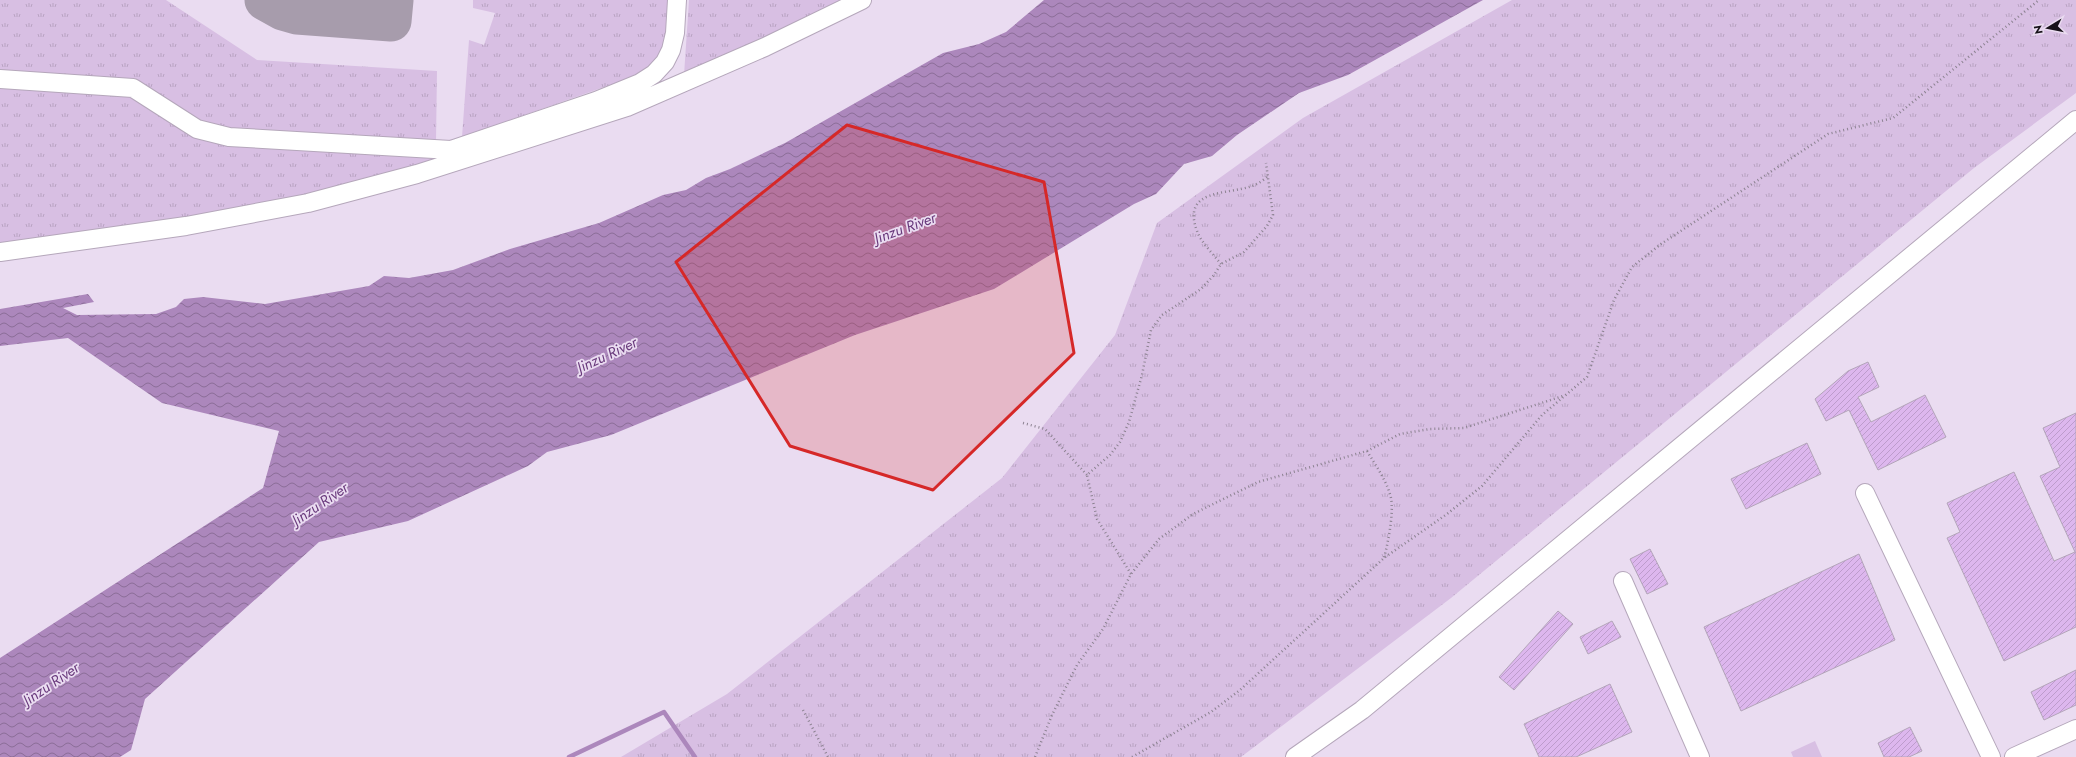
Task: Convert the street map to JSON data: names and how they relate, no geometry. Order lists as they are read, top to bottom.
{
  "water": ["Jinzu River"],
  "north": "left"
}
